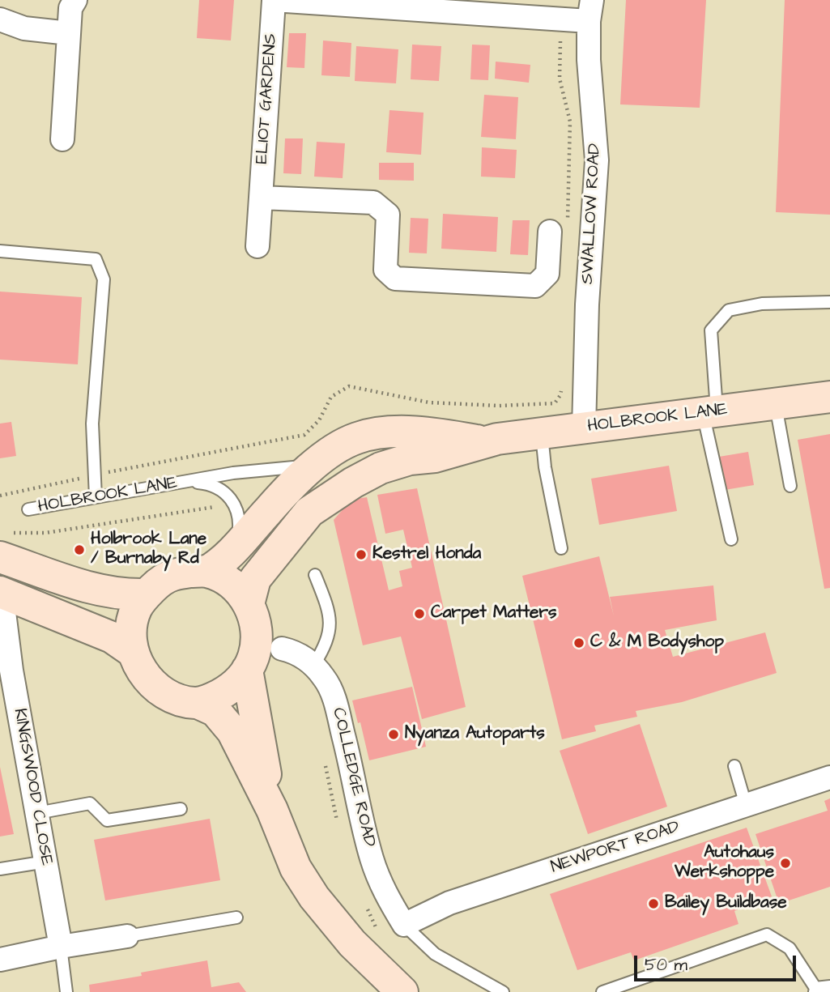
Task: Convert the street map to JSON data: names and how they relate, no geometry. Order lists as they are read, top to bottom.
{
  "streets": {
    "main road": ["HOLBROOK LANE"],
    "street": [
      "ELIOT GARDENS",
      "SWALLOW ROAD",
      "COLLEDGE ROAD",
      "KINGSWOOD CLOSE",
      "NEWPORT ROAD"
    ]
  },
  "crossings": [
    ["SWALLOW ROAD", "HOLBROOK LANE"],
    ["HOLBROOK LANE", "COLLEDGE ROAD"],
    ["COLLEDGE ROAD", "NEWPORT ROAD"]
  ],
  "places": [
    "Holbrook Lane / Burnaby Rd",
    "Kestrel Honda",
    "Carpet Matters",
    "C & M Bodyshop",
    "Nyanza Autoparts",
    "Autohaus Werkshoppe",
    "Bailey Buildbase"
  ],
  "scale_bar": "50 m"
}
